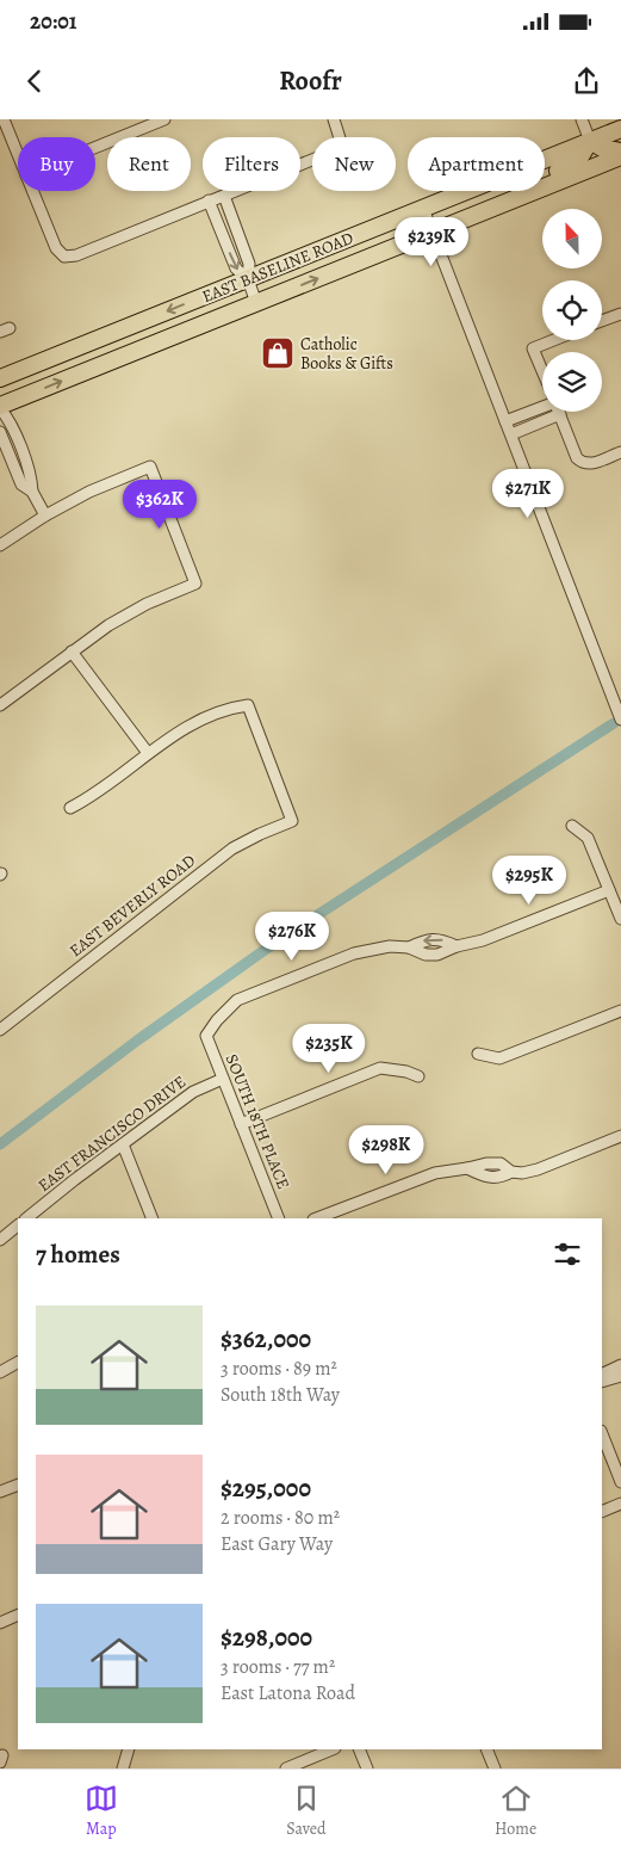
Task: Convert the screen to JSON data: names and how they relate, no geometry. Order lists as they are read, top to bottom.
{
  "streets": {
    "main road": ["EAST BASELINE ROAD"],
    "street": ["EAST BEVERLY ROAD", "SOUTH 18TH PLACE", "EAST FRANCISCO DRIVE"]
  },
  "crossings": [
    ["SOUTH 18TH PLACE", "EAST FRANCISCO DRIVE"]
  ],
  "one_way": ["SOUTH 18TH PLACE"],
  "places": {
    "shop": ["Catholic Books & Gifts"]
  },
  "north": "top",
  "page": {
    "status": "20:01",
    "header": "Roofr",
    "chip": [
      "Buy",
      "Rent",
      "Filters",
      "New",
      "Apartment"
    ],
    "price": [
      "$239K",
      "$271K",
      "$362K",
      "$295K",
      "$276K",
      "$235K",
      "$298K"
    ],
    "heading": "7 homes",
    "list": [
      {
        "name": "$362,000",
        "note": "3 rooms · 89 m² · South 18th Way"
      },
      {
        "name": "$295,000",
        "note": "2 rooms · 80 m² · East Gary Way"
      },
      {
        "name": "$298,000",
        "note": "3 rooms · 77 m² · East Latona Road"
      }
    ],
    "tabs": ["Map", "Saved", "Home"]
  }
}
